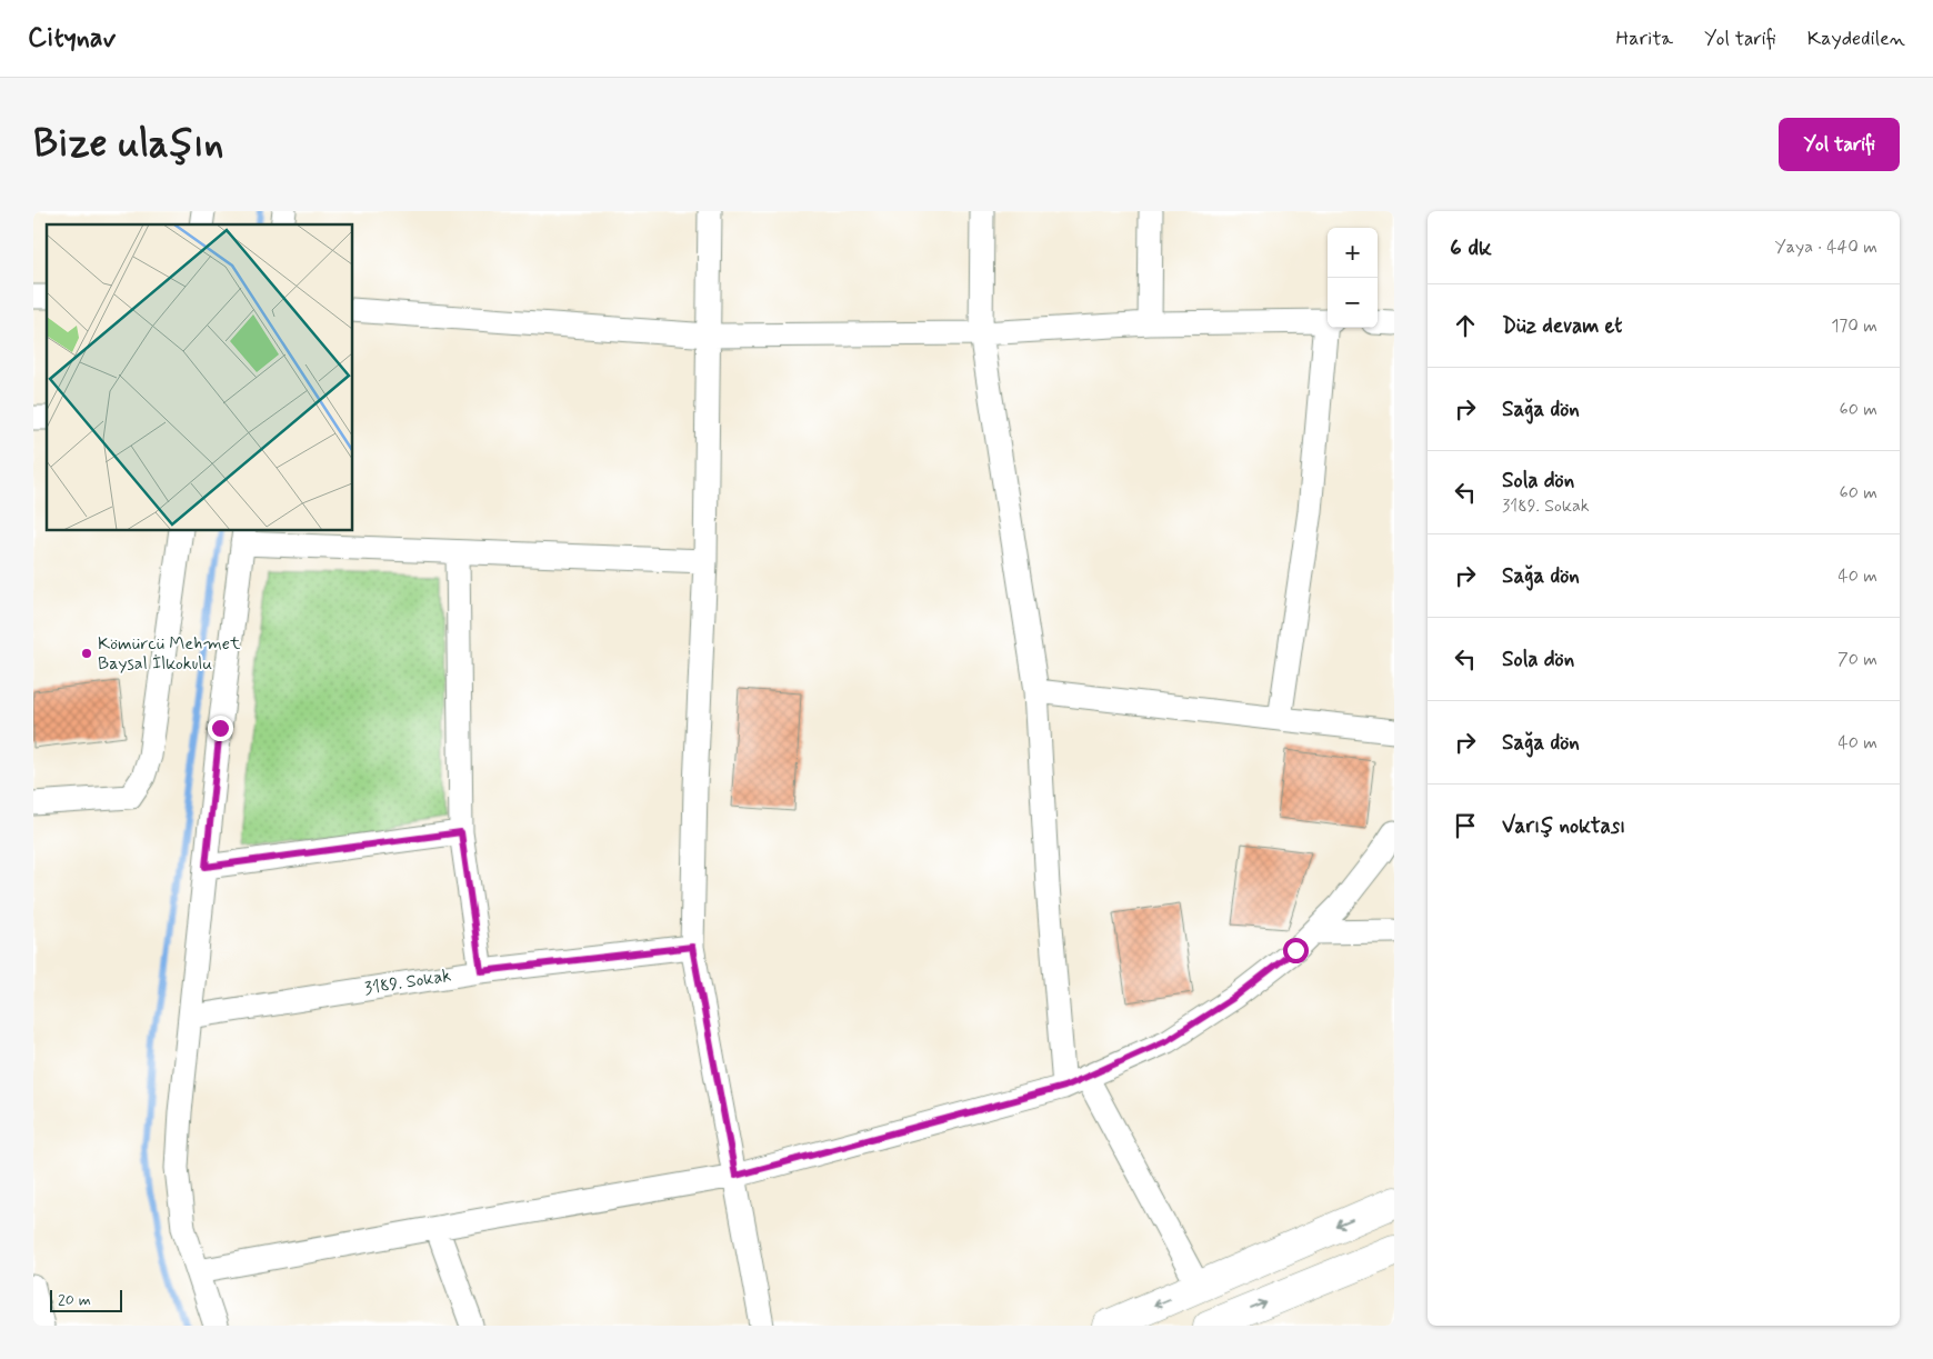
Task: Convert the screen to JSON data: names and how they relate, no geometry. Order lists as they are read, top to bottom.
{
  "streets": {
    "street": ["3189. Sokak"]
  },
  "places": ["Kömürcü Mehmet Baysal İlkokulu"],
  "scale_bar": "20 m",
  "page": {
    "header": "Citynav",
    "nav": ["Harita", "Yol tarifi", "Kaydedilen"],
    "buttons": "Yol tarifi",
    "title": "Bize ulaşın",
    "heading": ["6 dk", "Yaya · 440 m"],
    "map_buttons": ["+", "−"],
    "list": [
      ["Düz devam et", "170 m"],
      ["Sağa dön", "60 m"],
      ["Sola dön", "3189. Sokak", "60 m"],
      ["Sağa dön", "40 m"],
      ["Sola dön", "70 m"],
      ["Sağa dön", "40 m"],
      "Varış noktası"
    ],
    "scale": "20 m"
  }
}
